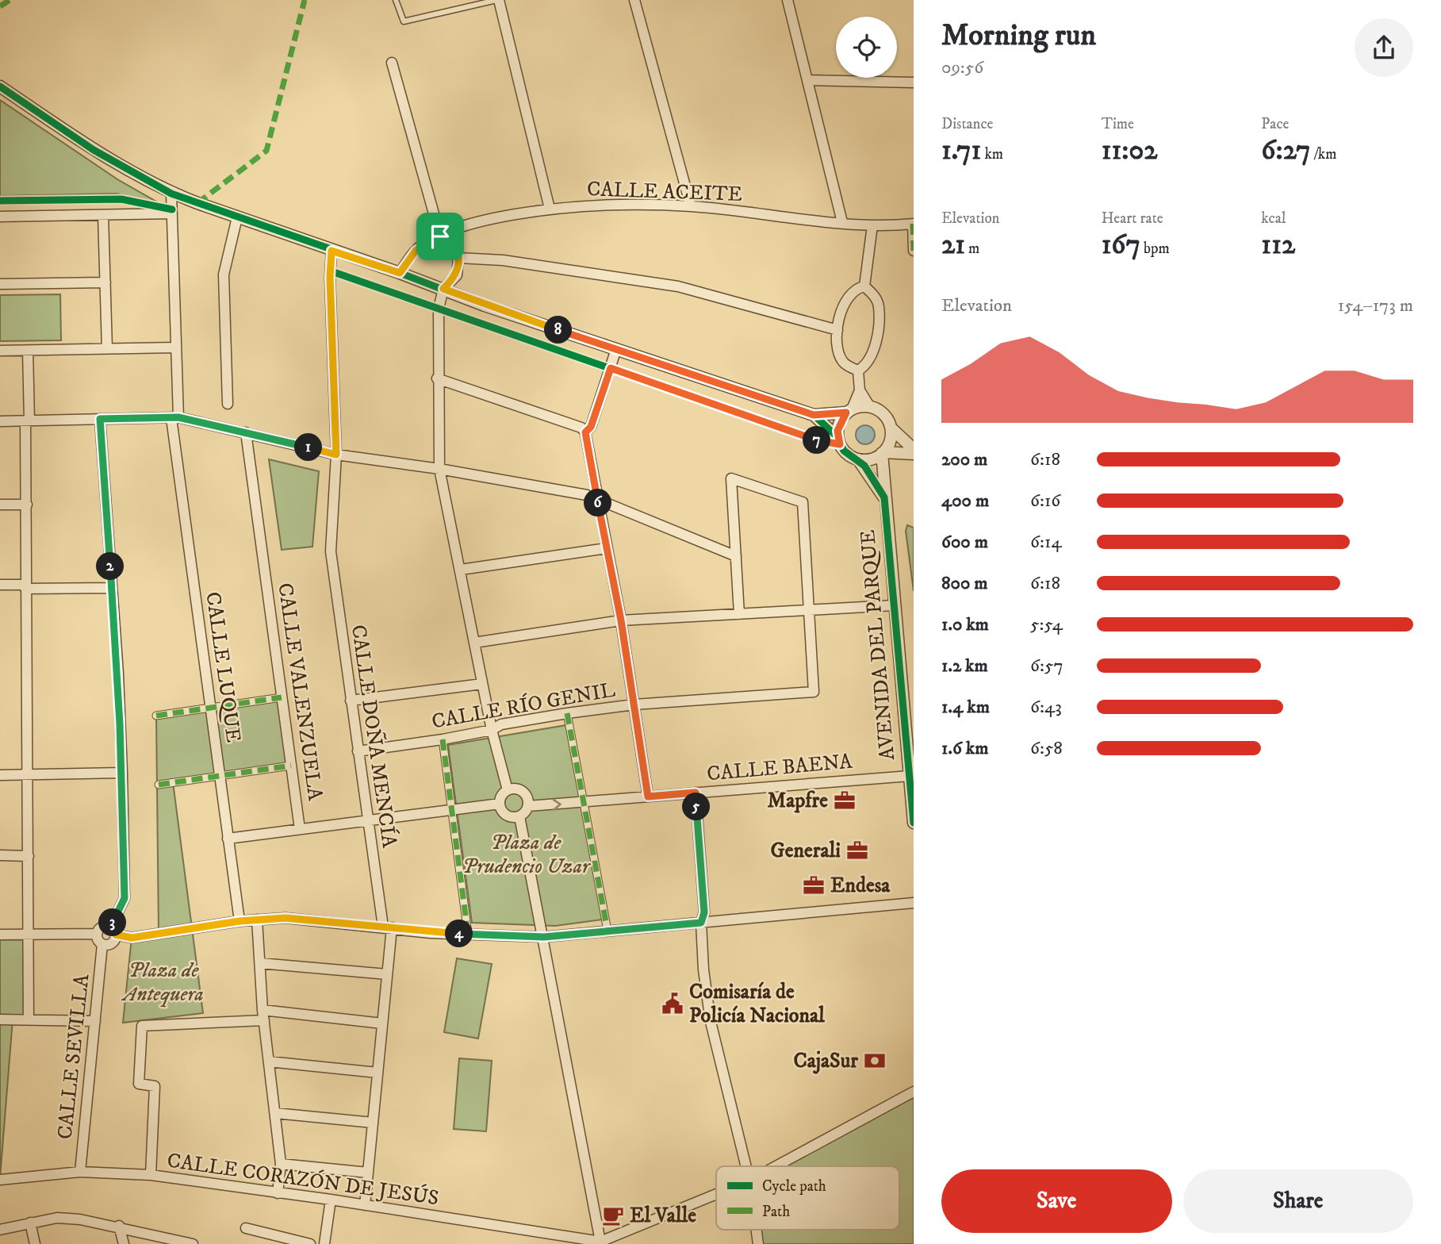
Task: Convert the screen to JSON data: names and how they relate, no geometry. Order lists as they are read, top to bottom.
{
  "streets": {
    "street": [
      "CALLE ACEITE",
      "AVENIDA DEL PARQUE",
      "CALLE LUQUE",
      "CALLE VALENZUELA",
      "CALLE RÍO GENIL",
      "CALLE DOÑA MENCÍA",
      "CALLE BAENA",
      "CALLE SEVILLA",
      "CALLE CORAZÓN DE JESÚS"
    ]
  },
  "crossings": [
    ["AVENIDA DEL PARQUE", "CALLE BAENA"],
    ["CALLE RÍO GENIL", "CALLE DOÑA MENCÍA"],
    ["CALLE DOÑA MENCÍA", "CALLE CORAZÓN DE JESÚS"],
    ["CALLE SEVILLA", "CALLE CORAZÓN DE JESÚS"]
  ],
  "parks": ["Plaza de Prudencio Uzar", "Plaza de Antequera"],
  "places": {
    "office": ["Mapfre", "Generali", "Endesa"],
    "public building": ["Comisaría de Policía Nacional"],
    "bank": ["CajaSur"],
    "cafe": ["El Valle"]
  },
  "legend": ["Cycle path", "Path"],
  "page": {
    "heading": ["Morning run", "09:56"],
    "stats": [
      ["Distance", "1.71 km"],
      ["Time", "11:02"],
      ["Pace", "6:27 /km"],
      ["Elevation", "21 m"],
      ["Heart rate", "167 bpm"],
      ["kcal", "112"]
    ],
    "chart": ["Elevation", "154–173 m"],
    "pins": [
      "8",
      "7",
      "1",
      "6",
      "2",
      "5",
      "3",
      "4"
    ],
    "list": [
      {
        "name": "200 m",
        "note": "6:18"
      },
      {
        "name": "400 m",
        "note": "6:16"
      },
      {
        "name": "600 m",
        "note": "6:14"
      },
      {
        "name": "800 m",
        "note": "6:18"
      },
      {
        "name": "1.0 km",
        "note": "5:54"
      },
      {
        "name": "1.2 km",
        "note": "6:57"
      },
      {
        "name": "1.4 km",
        "note": "6:43"
      },
      {
        "name": "1.6 km",
        "note": "6:58"
      }
    ],
    "buttons": ["Save", "Share"]
  }
}
